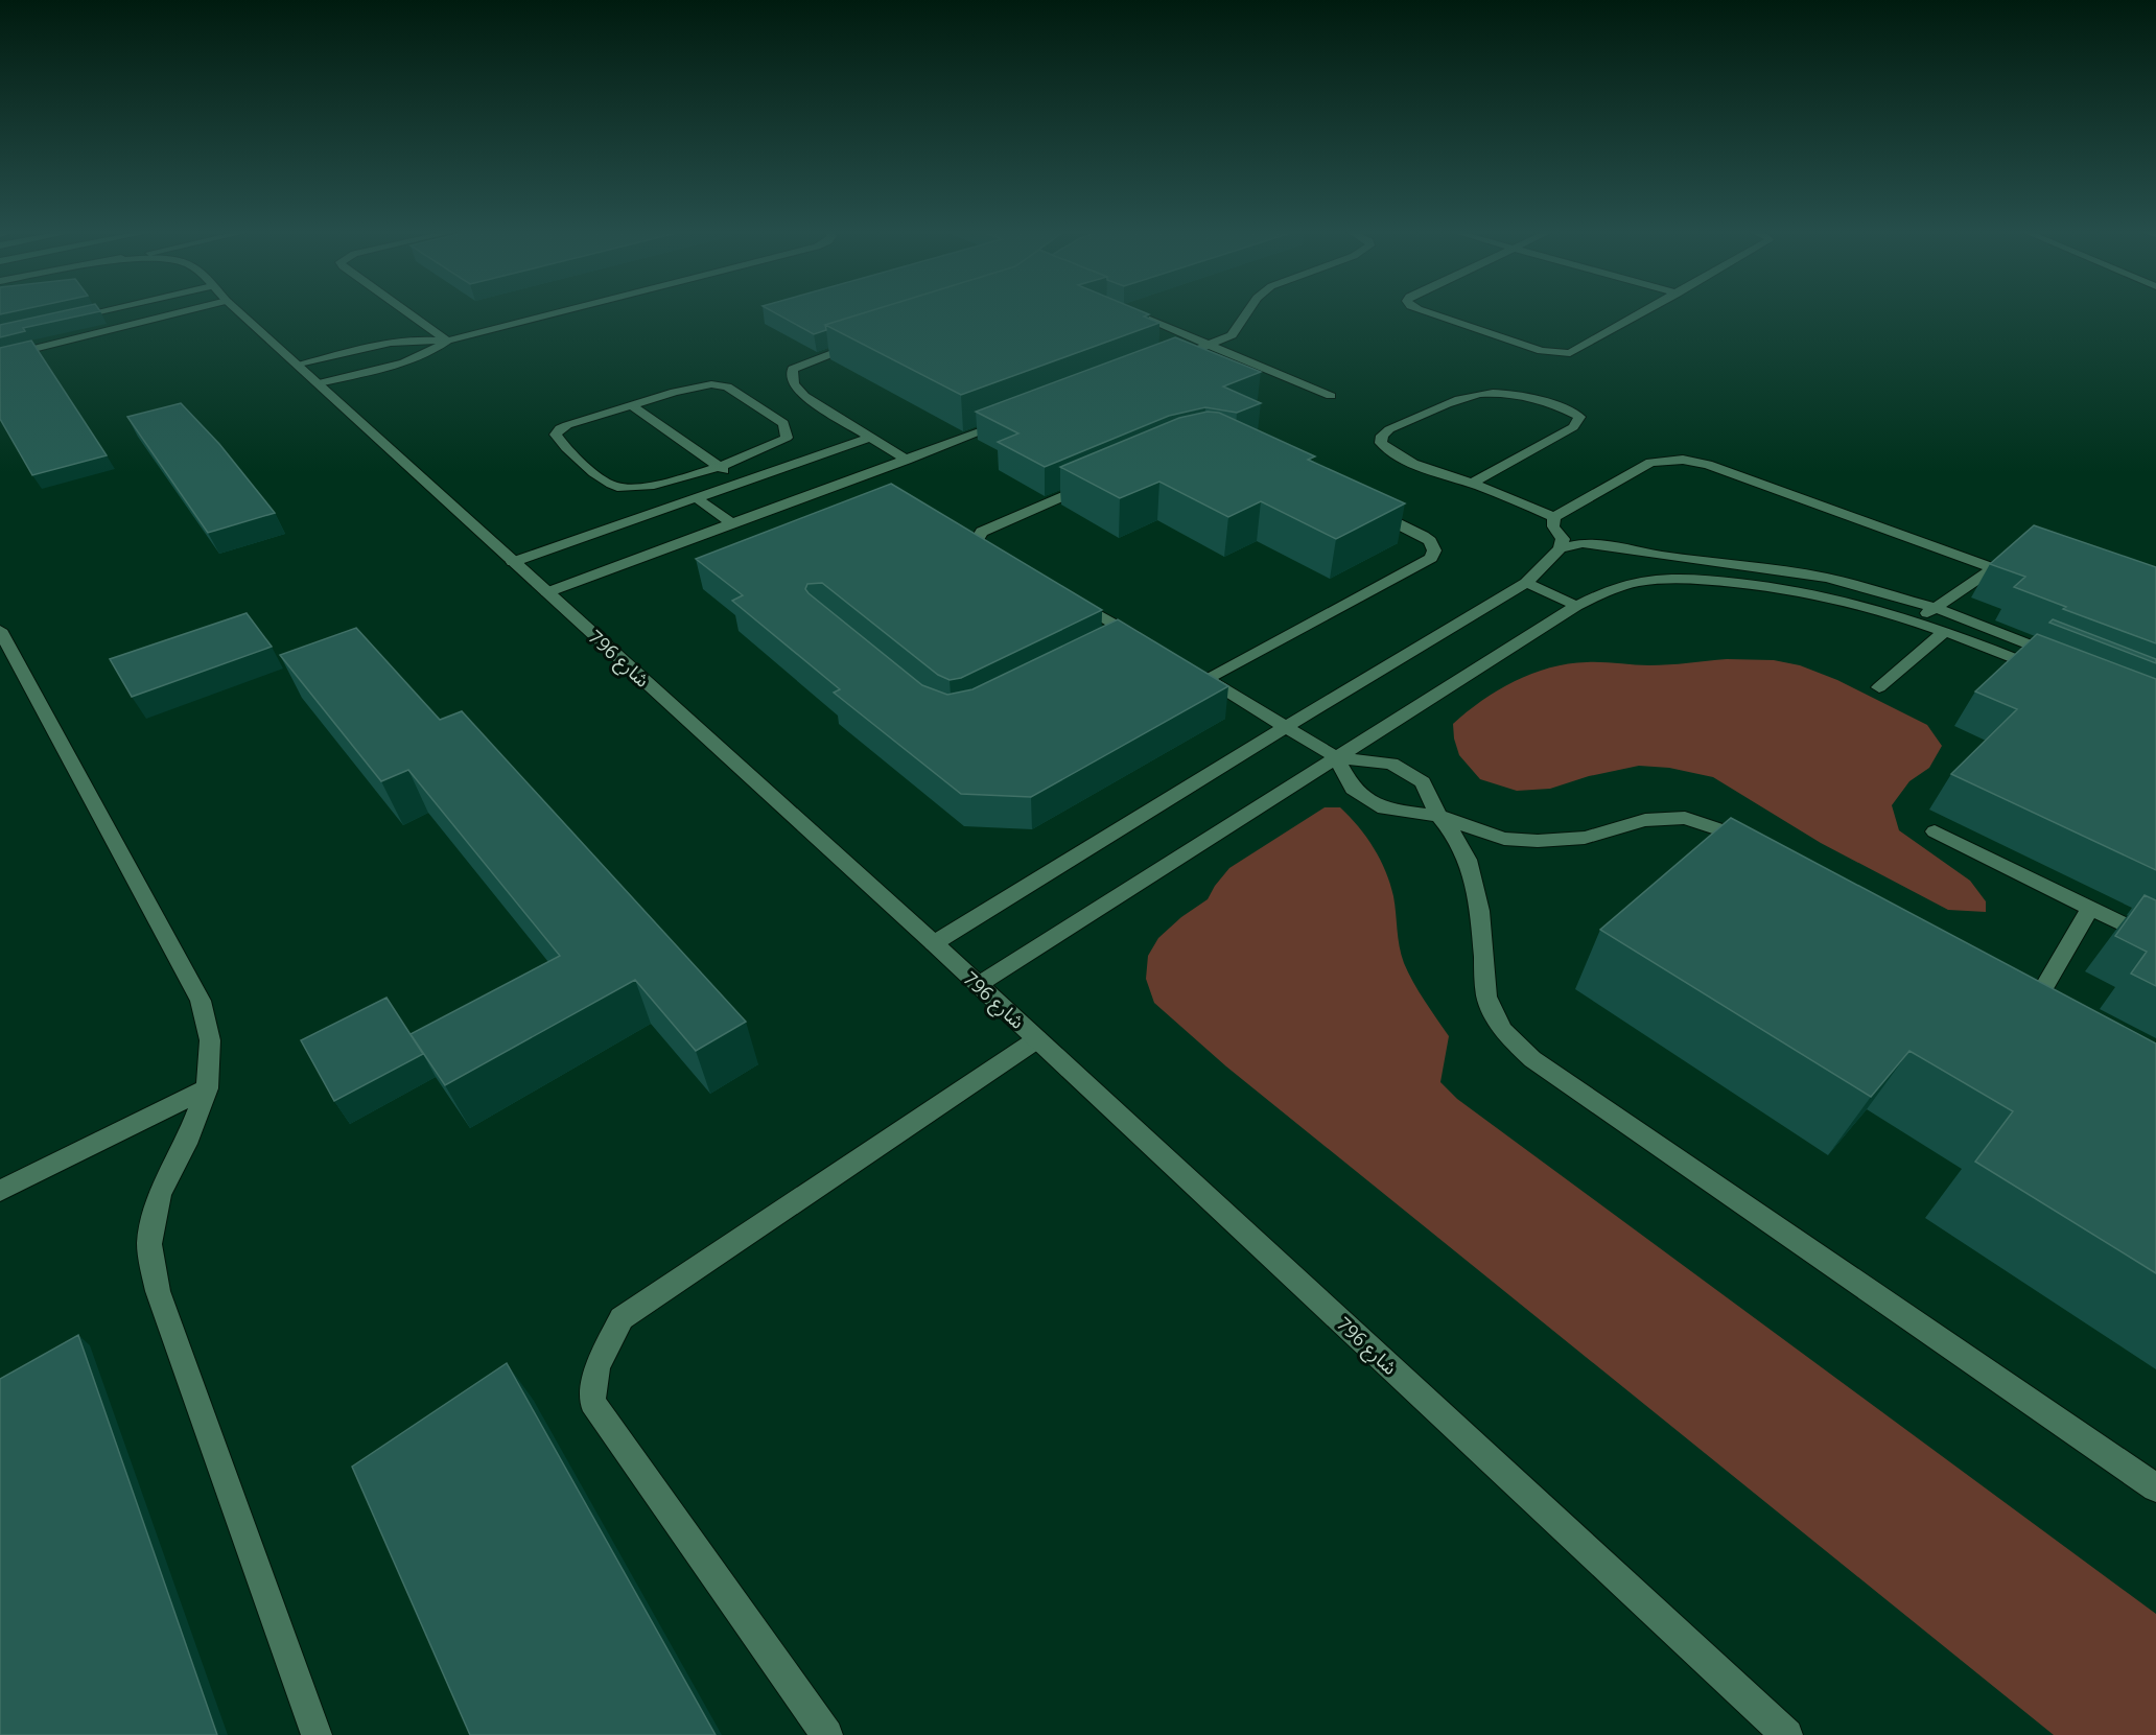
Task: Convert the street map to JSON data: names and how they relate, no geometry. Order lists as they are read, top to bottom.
{
  "streets": {
    "street": ["شارع 796"]
  }
}
